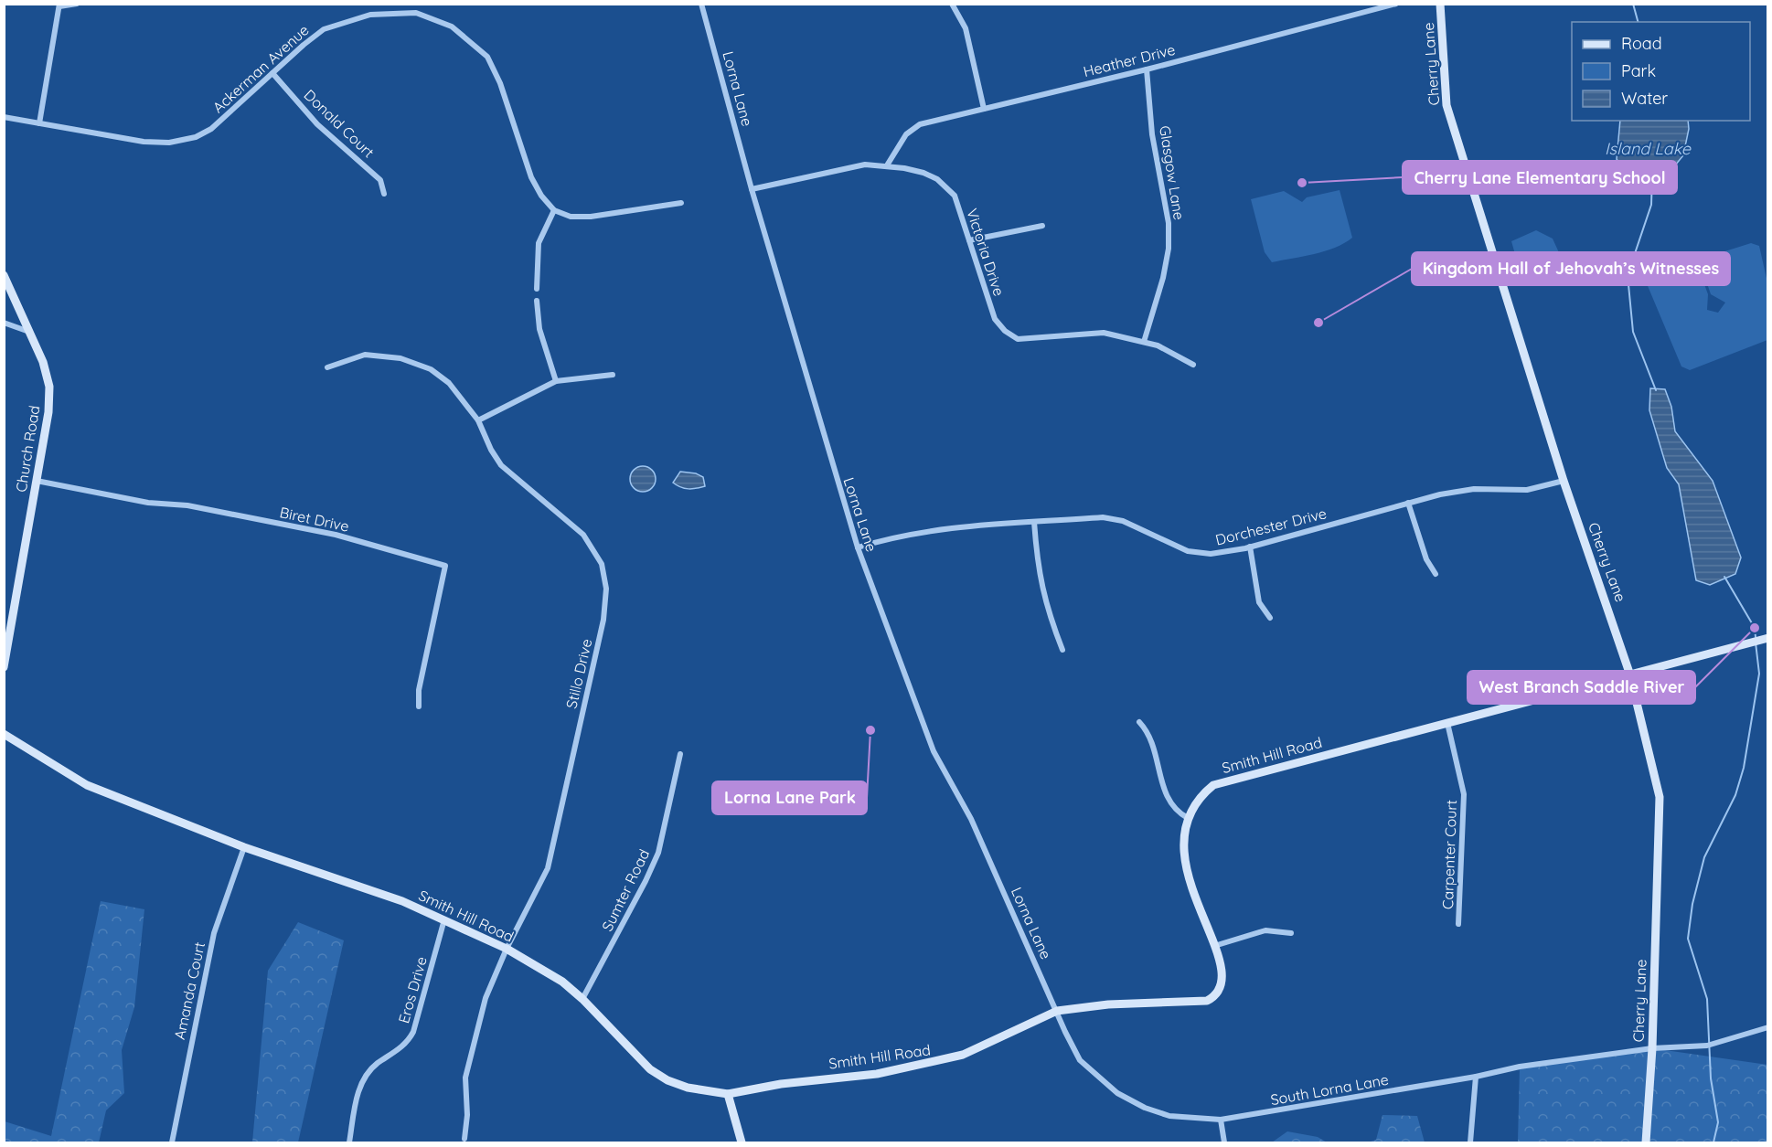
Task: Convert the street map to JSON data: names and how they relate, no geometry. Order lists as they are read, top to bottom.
{
  "streets": {
    "street": [
      "Heather Drive",
      "Cherry Lane",
      "Ackerman Avenue",
      "Lorna Lane",
      "Donald Court",
      "Glasgow Lane",
      "Victoria Drive",
      "Church Road",
      "Biret Drive",
      "Dorchester Drive",
      "Stillo Drive",
      "Smith Hill Road",
      "Carpenter Court",
      "Sumter Road",
      "Eros Drive",
      "Amanda Court",
      "South Lorna Lane"
    ]
  },
  "crossings": [
    ["Heather Drive", "Glasgow Lane"],
    ["Heather Drive", "Victoria Drive"],
    ["Cherry Lane", "Dorchester Drive"],
    ["Cherry Lane", "Smith Hill Road"],
    ["Cherry Lane", "South Lorna Lane"],
    ["Ackerman Avenue", "Donald Court"],
    ["Lorna Lane", "Victoria Drive"],
    ["Lorna Lane", "Dorchester Drive"],
    ["Lorna Lane", "Smith Hill Road"],
    ["Lorna Lane", "South Lorna Lane"],
    ["Glasgow Lane", "Victoria Drive"],
    ["Church Road", "Biret Drive"],
    ["Stillo Drive", "Smith Hill Road"],
    ["Smith Hill Road", "Carpenter Court"],
    ["Smith Hill Road", "Sumter Road"],
    ["Smith Hill Road", "Eros Drive"],
    ["Smith Hill Road", "Amanda Court"],
    ["Smith Hill Road", "South Lorna Lane"]
  ],
  "water": ["Island Lake"],
  "places": [
    "Cherry Lane Elementary School",
    "Kingdom Hall of Jehovah’s Witnesses",
    "West Branch Saddle River",
    "Lorna Lane Park"
  ],
  "legend": ["Road", "Park", "Water"]
}
